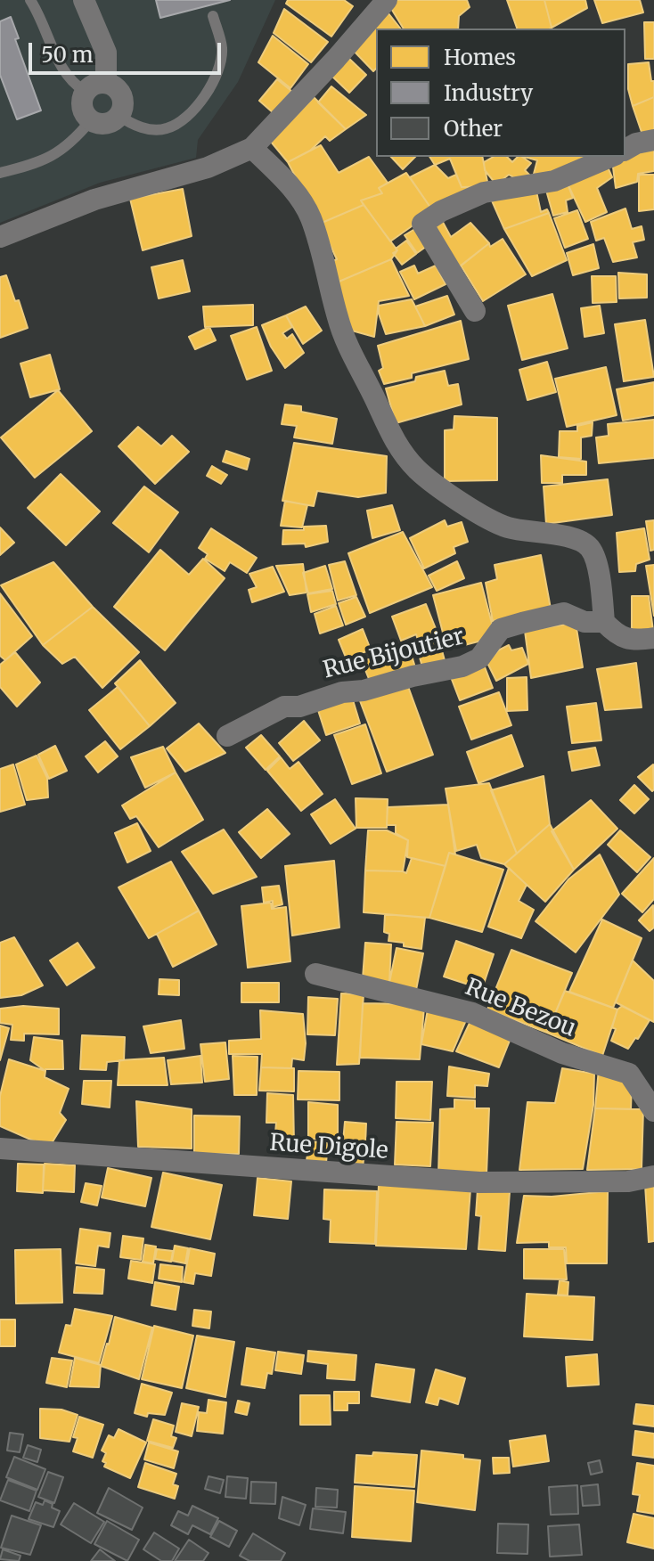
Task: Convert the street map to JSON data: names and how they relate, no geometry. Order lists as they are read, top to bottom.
{
  "streets": {
    "street": ["Rue Bijoutier", "Rue Bezou", "Rue Digole"]
  },
  "legend": ["Homes", "Industry", "Other"],
  "scale_bar": "50 m"
}
